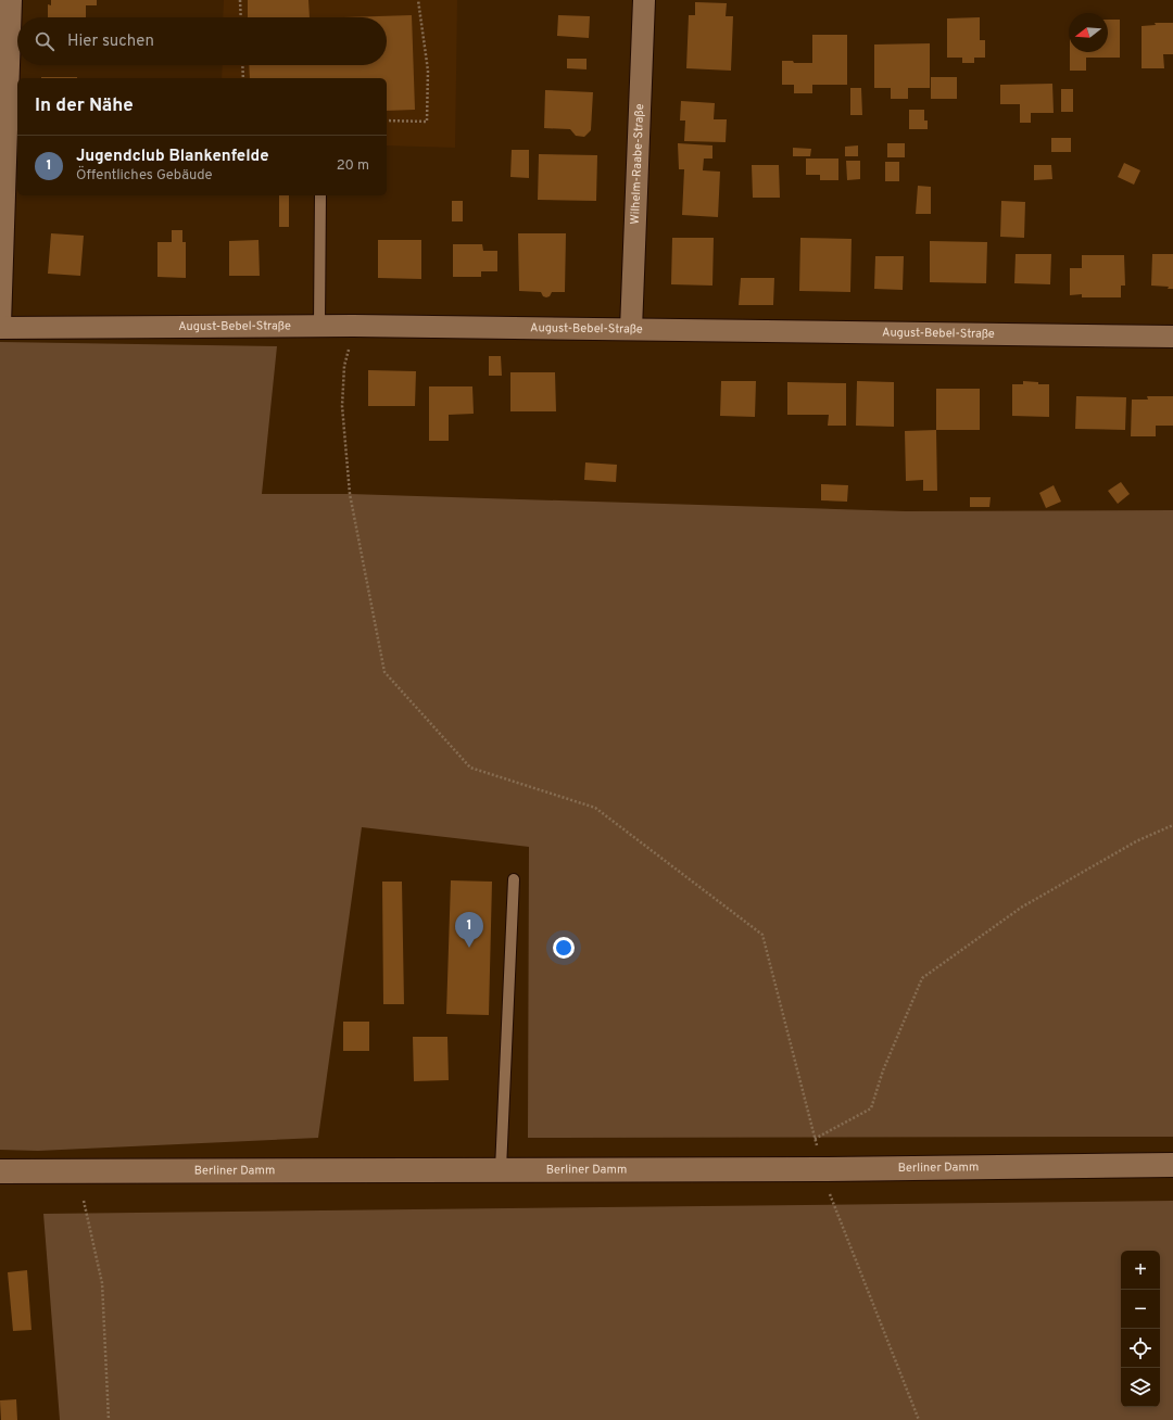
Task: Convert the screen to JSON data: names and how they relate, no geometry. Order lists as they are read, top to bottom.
{
  "streets": {
    "main road": ["Berliner Damm"],
    "street": ["Wilhelm-Raabe-Straße", "August-Bebel-Straße"]
  },
  "crossings": [
    ["Wilhelm-Raabe-Straße", "August-Bebel-Straße"]
  ],
  "north": "left",
  "page": {
    "search": "Hier suchen",
    "heading": "In der Nähe",
    "list": [
      {
        "mark": "1",
        "name": "Jugendclub Blankenfelde",
        "note": "Öffentliches Gebäude",
        "value": "20 m"
      }
    ],
    "pins": "1",
    "map_buttons": ["+", "−"]
  }
}
